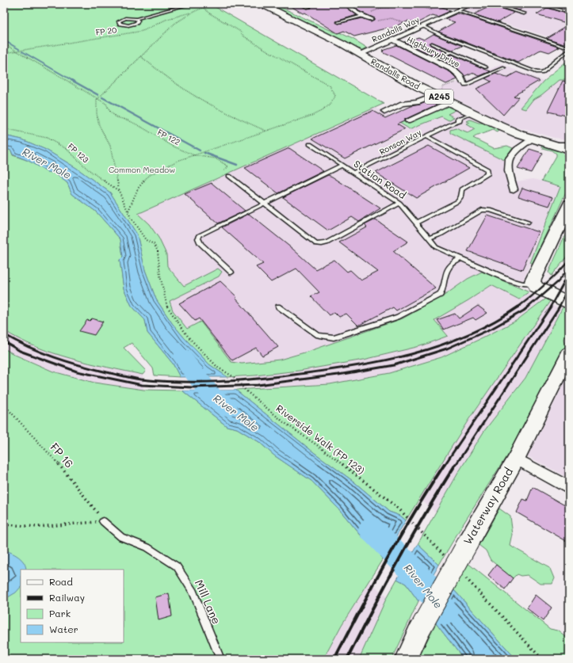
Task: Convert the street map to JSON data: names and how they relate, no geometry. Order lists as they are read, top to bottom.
{
  "streets": {
    "main road": ["Randalls Road", "A245", "Waterway Road"],
    "street": ["Randalls Way", "Highbury Drive"],
    "lane": ["Ronson Way", "Station Road", "Mill Lane"],
    "path": [
      "FP 20",
      "FP 122",
      "FP 123",
      "Riverside Walk (FP 123)",
      "FP 16"
    ]
  },
  "crossings": [
    ["Randalls Way", "Highbury Drive"],
    ["Randalls Way", "Randalls Road"],
    ["Randalls Road", "Ronson Way"],
    ["Ronson Way", "Station Road"],
    ["FP 123", "Riverside Walk (FP 123)"],
    ["FP 16", "Mill Lane"]
  ],
  "water": ["River Mole"],
  "parks": ["Common Meadow"],
  "legend": [
    "Road",
    "Railway",
    "Park",
    "Water"
  ]
}
